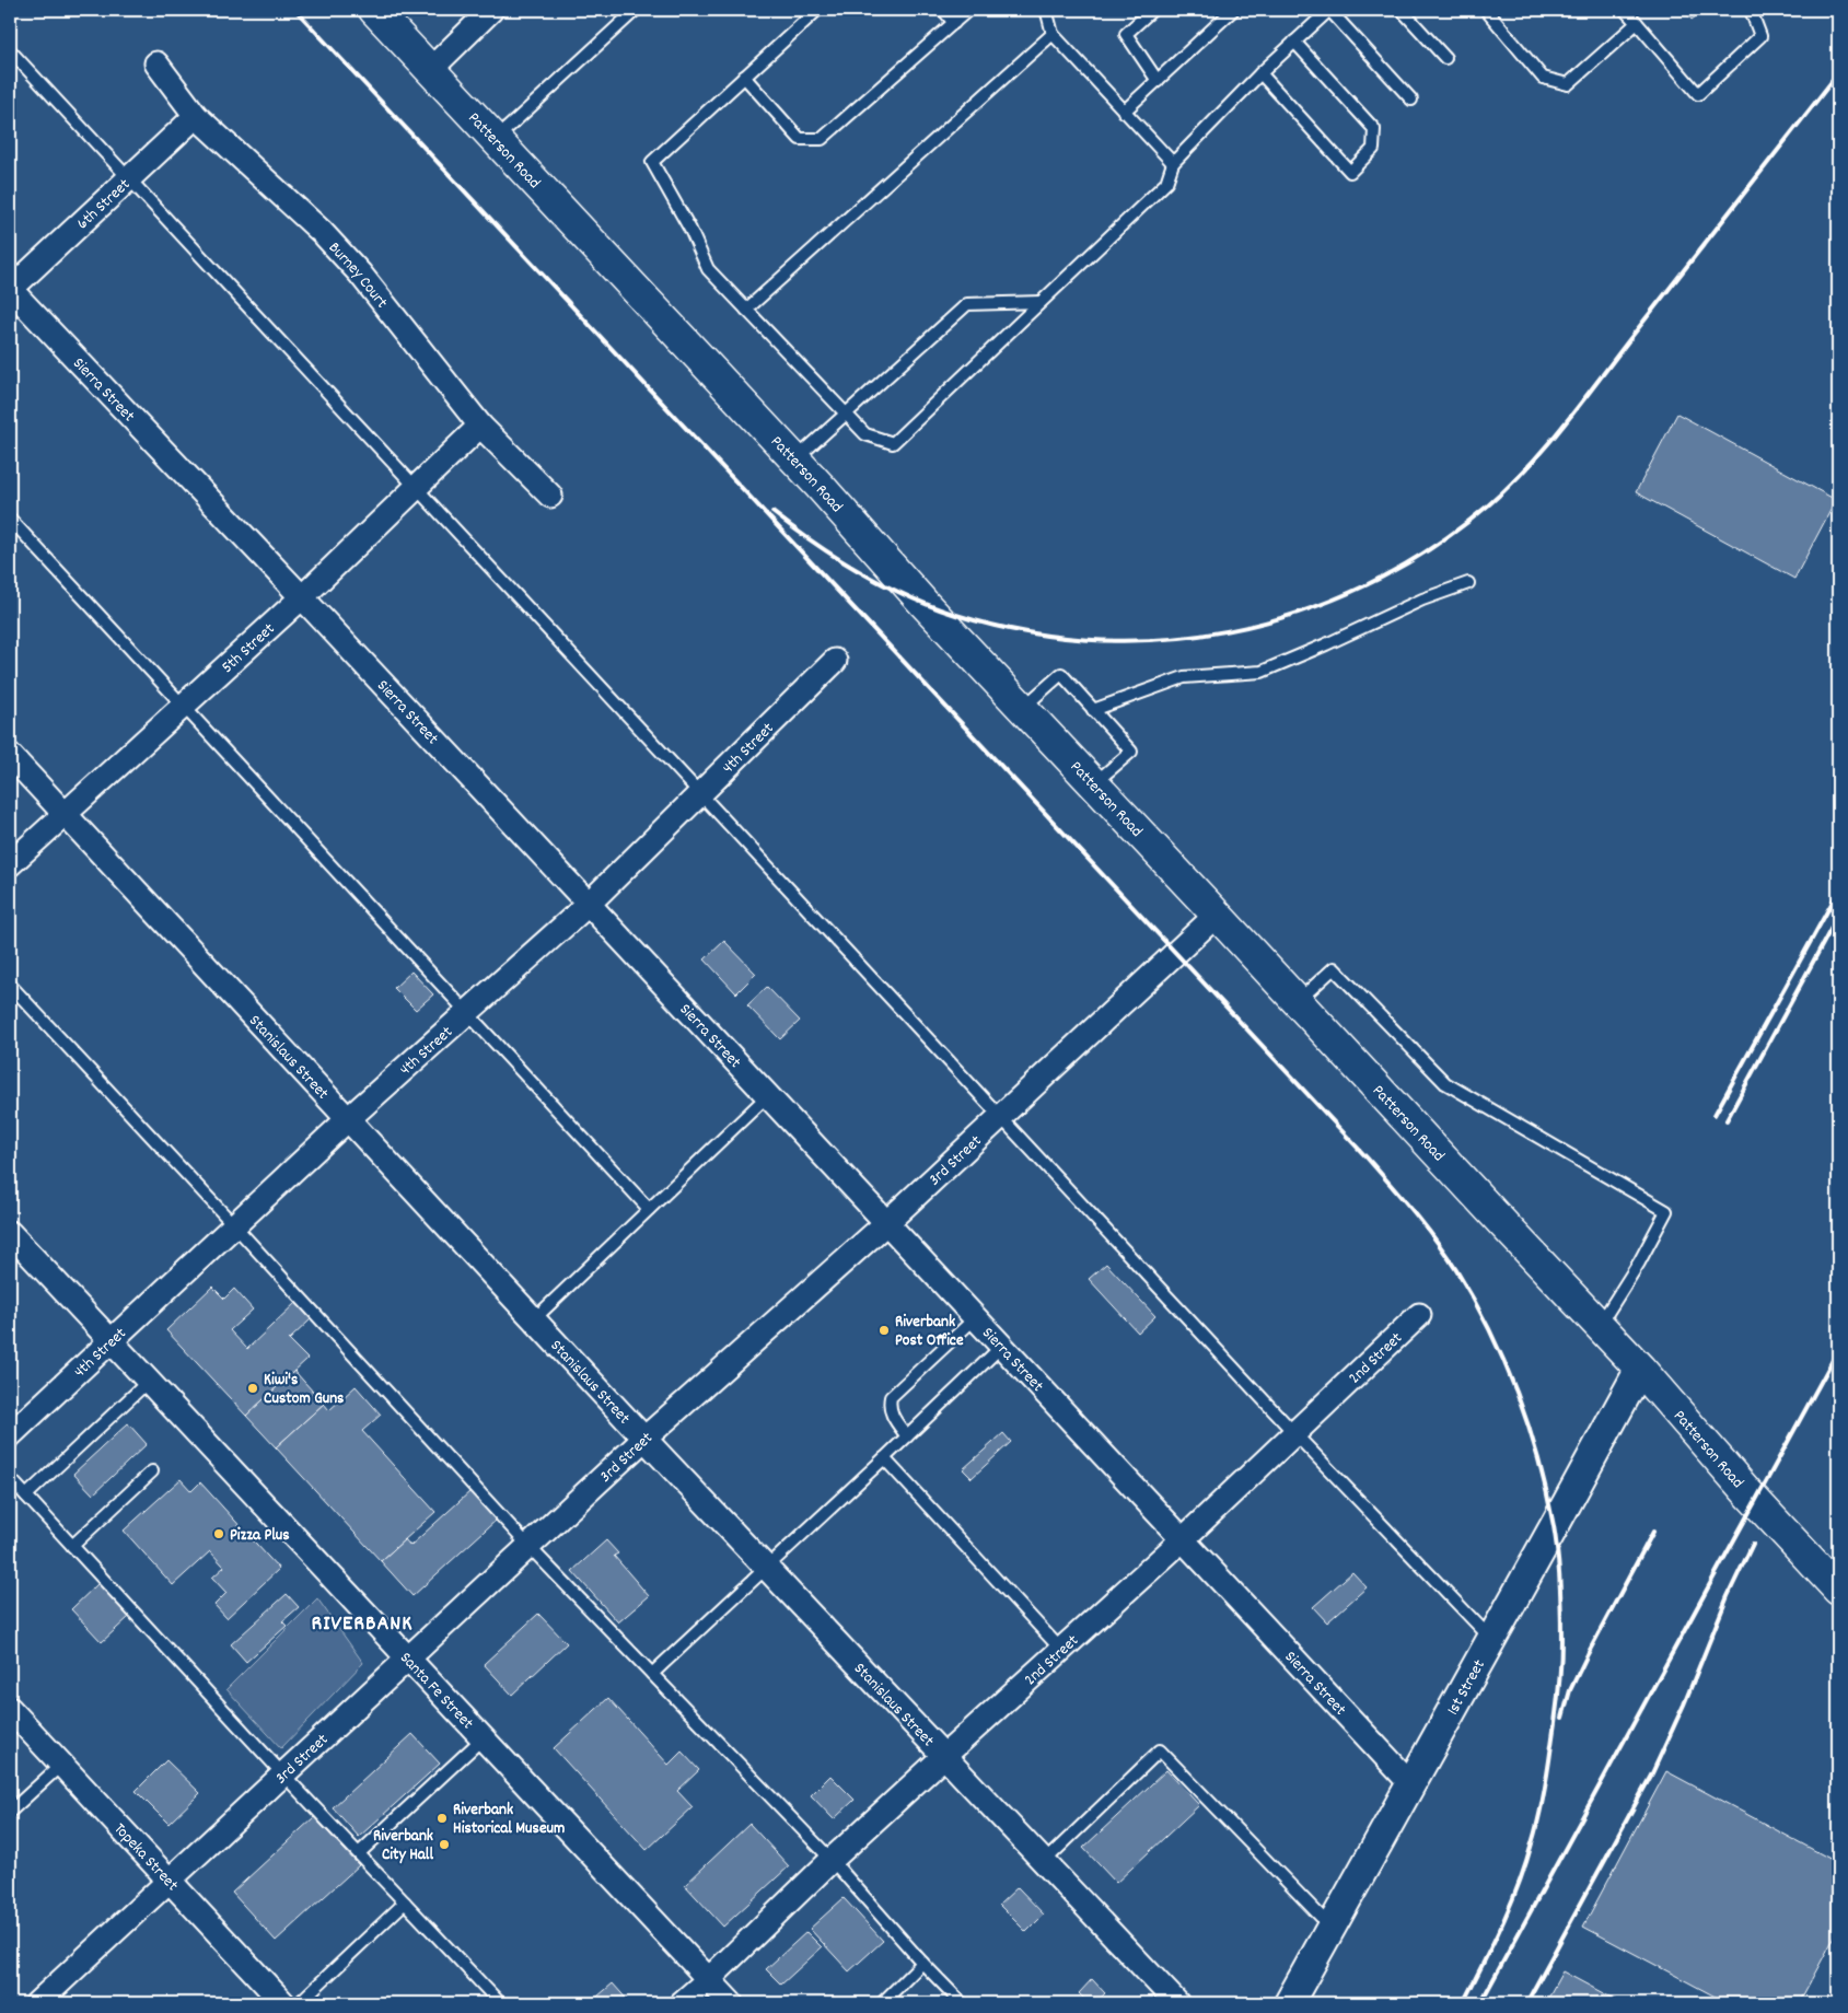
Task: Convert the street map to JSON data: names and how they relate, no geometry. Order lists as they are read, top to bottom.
{
  "streets": {
    "main road": ["Patterson Road"],
    "street": [
      "6th Street",
      "Burney Court",
      "Sierra Street",
      "5th Street",
      "4th Street",
      "Stanislaus Street",
      "3rd Street",
      "2nd Street",
      "1st Street",
      "Santa Fe Street",
      "Topeka Street"
    ]
  },
  "crossings": [
    ["Patterson Road", "3rd Street"],
    ["Patterson Road", "1st Street"],
    ["6th Street", "Burney Court"],
    ["6th Street", "Sierra Street"],
    ["Burney Court", "5th Street"],
    ["Sierra Street", "5th Street"],
    ["Sierra Street", "4th Street"],
    ["Sierra Street", "3rd Street"],
    ["Sierra Street", "2nd Street"],
    ["Sierra Street", "1st Street"],
    ["5th Street", "Stanislaus Street"],
    ["4th Street", "Stanislaus Street"],
    ["4th Street", "Santa Fe Street"],
    ["Stanislaus Street", "3rd Street"],
    ["Stanislaus Street", "2nd Street"],
    ["3rd Street", "Santa Fe Street"],
    ["3rd Street", "Topeka Street"],
    ["2nd Street", "Santa Fe Street"]
  ],
  "districts": ["RIVERBANK"],
  "places": [
    "Riverbank Post Office",
    "Kiwi's Custom Guns",
    "Pizza Plus",
    "Riverbank Historical Museum",
    "Riverbank City Hall"
  ]
}
